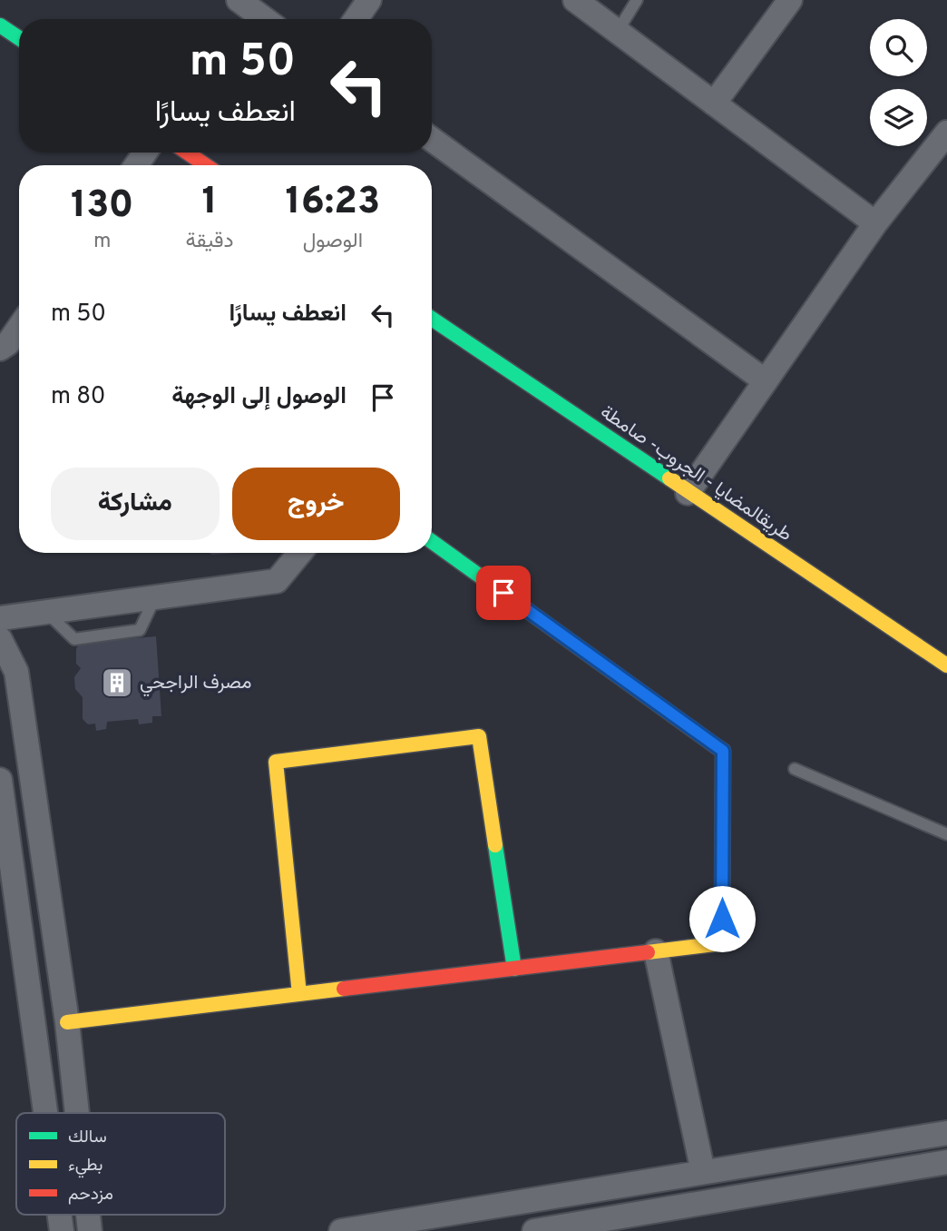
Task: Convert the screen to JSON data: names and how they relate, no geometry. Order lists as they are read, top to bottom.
{
  "streets": {
    "street": ["طريقالمضايا - الجروب- صامطة"]
  },
  "places": {
    "building": ["مصرف الراجحي"]
  },
  "legend": ["سالك", "بطيء", "مزدحم"],
  "page": {
    "turn": ["50 m", "انعطف يسارًا"],
    "eta": [
      "16:23",
      "الوصول",
      "1",
      "دقيقة",
      "130",
      "m"
    ],
    "list": [
      {
        "name": "انعطف يسارًا",
        "value": "50 m"
      },
      {
        "name": "الوصول إلى الوجهة",
        "value": "80 m"
      }
    ],
    "buttons": ["خروج", "مشاركة"]
  }
}
